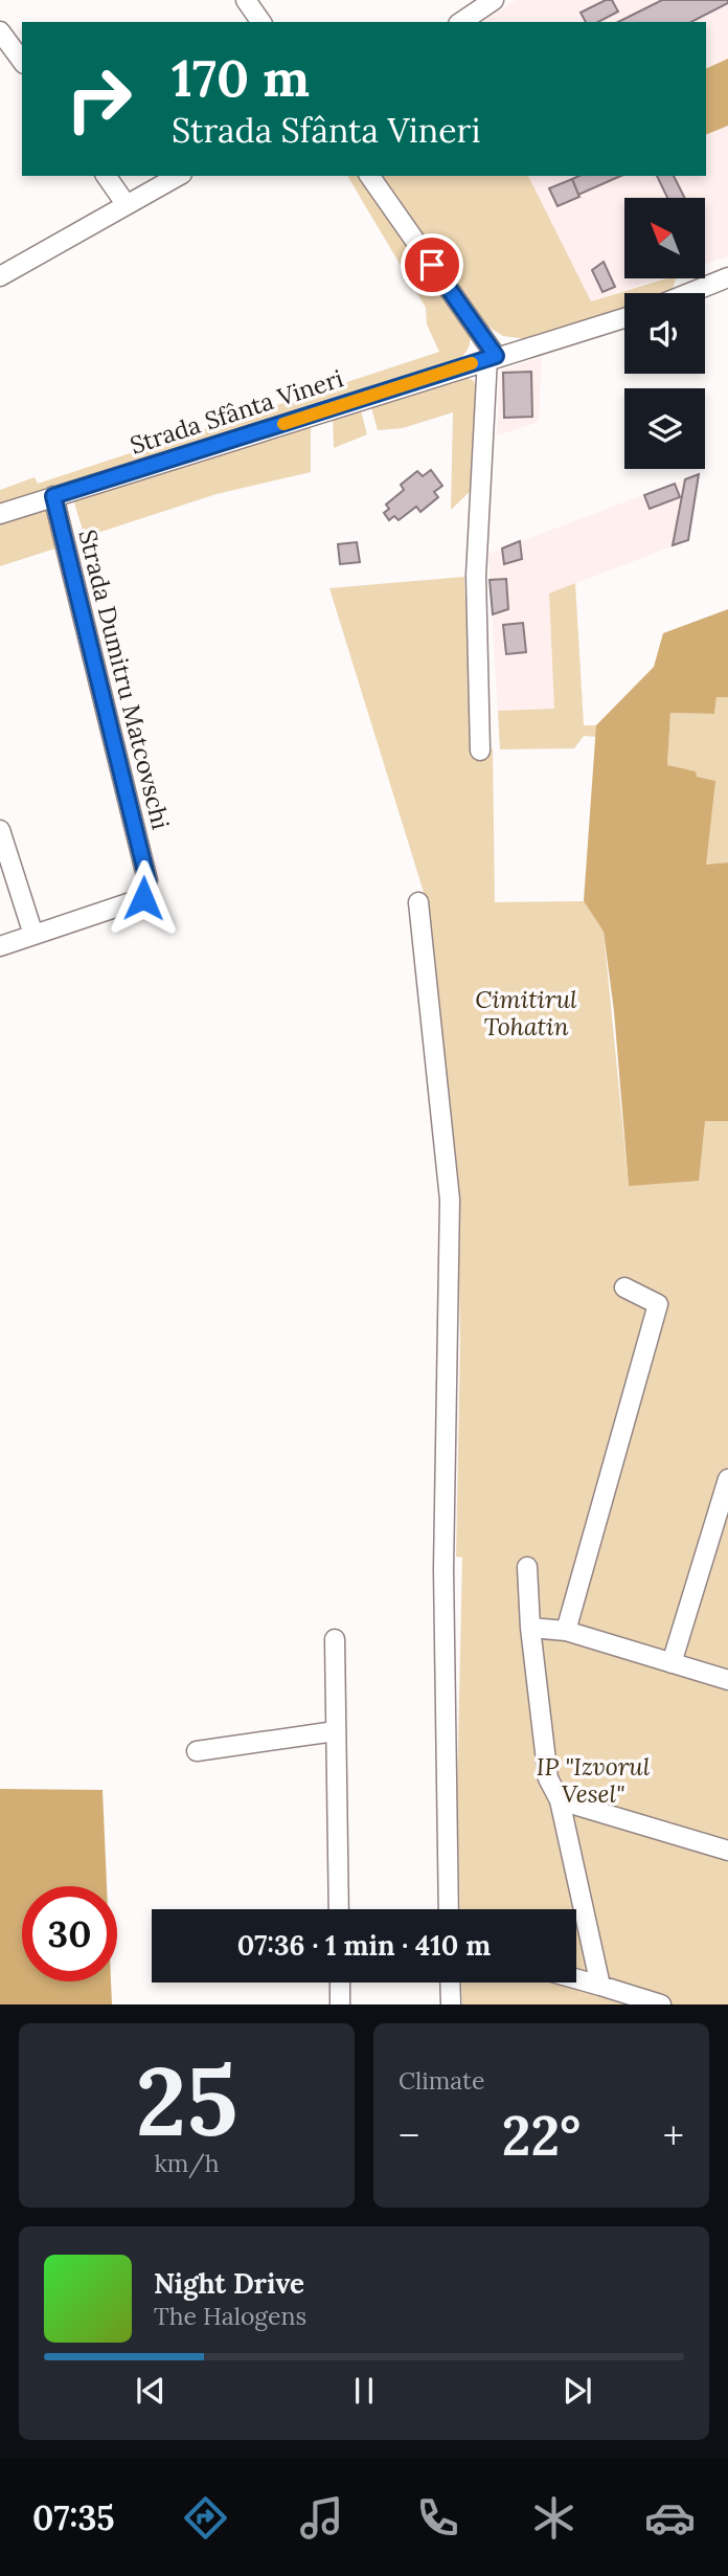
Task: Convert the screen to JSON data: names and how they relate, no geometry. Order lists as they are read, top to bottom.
{
  "streets": {
    "street": ["Strada Sfânta Vineri", "Strada Dumitru Matcovschi"]
  },
  "crossings": [
    ["Strada Sfânta Vineri", "Strada Dumitru Matcovschi"]
  ],
  "parks": ["Cimitirul Tohatin", "IP \"Izvorul Vesel\""],
  "north": "top left",
  "page": {
    "turn": ["170 m", "Strada Sfânta Vineri"],
    "limit": "30",
    "trip": "07:36 · 1 min · 410 m",
    "tile": [
      ["25", "km/h"],
      "Climate"
    ],
    "heat": ["−", "22°", "+"],
    "song": ["Night Drive", "The Halogens"],
    "tabs": "07:35"
  }
}
